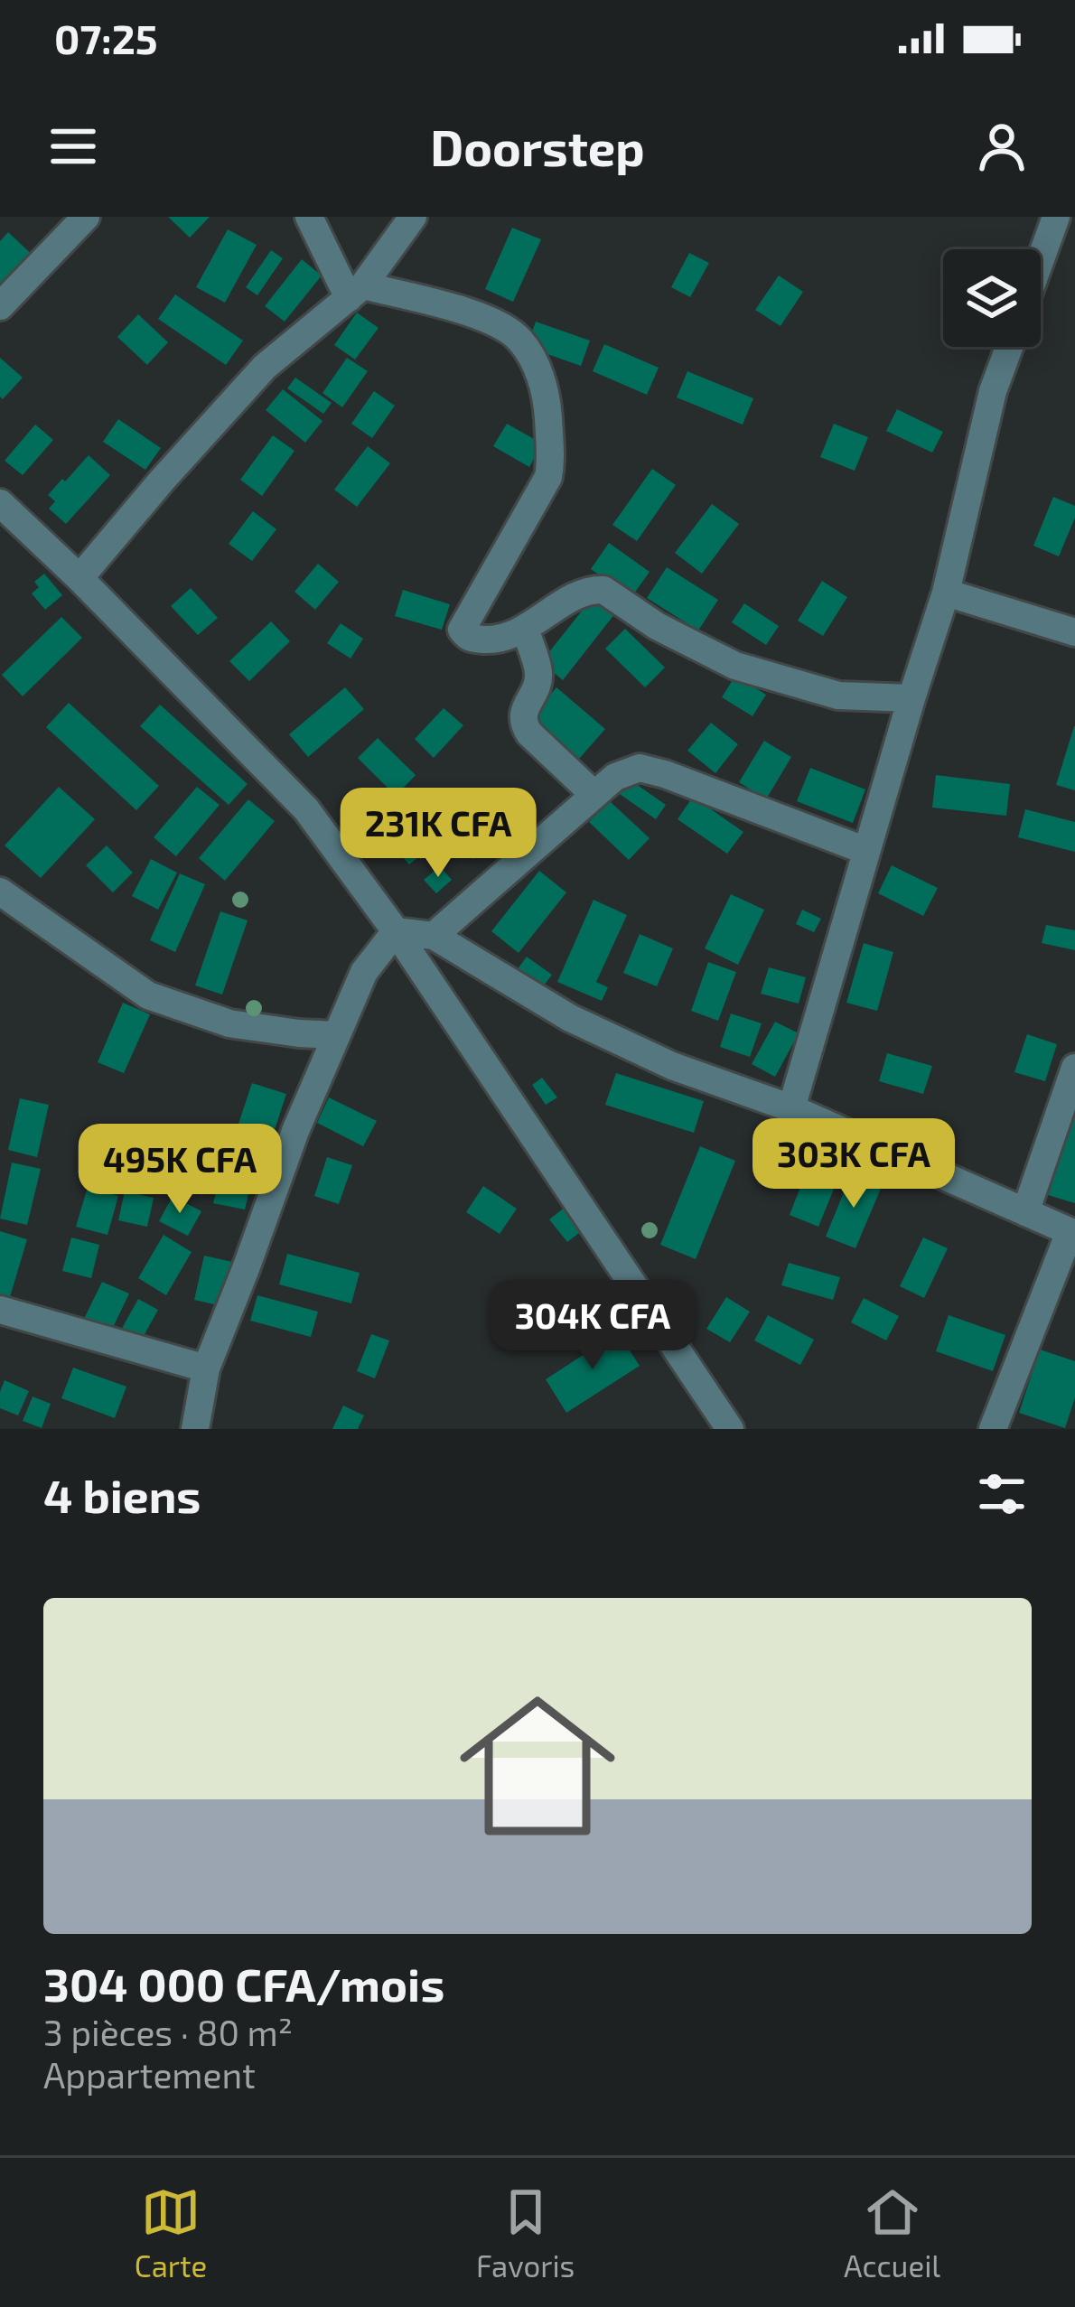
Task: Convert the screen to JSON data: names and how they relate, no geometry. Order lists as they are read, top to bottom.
{
  "page": {
    "status": "07:25",
    "header": "Doorstep",
    "price": [
      "231K CFA",
      "303K CFA",
      "495K CFA",
      "304K CFA"
    ],
    "heading": "4 biens",
    "list": [
      {
        "name": "304 000 CFA/mois",
        "note": "3 pièces · 80 m² · Appartement"
      }
    ],
    "tabs": ["Carte", "Favoris", "Accueil"]
  }
}
